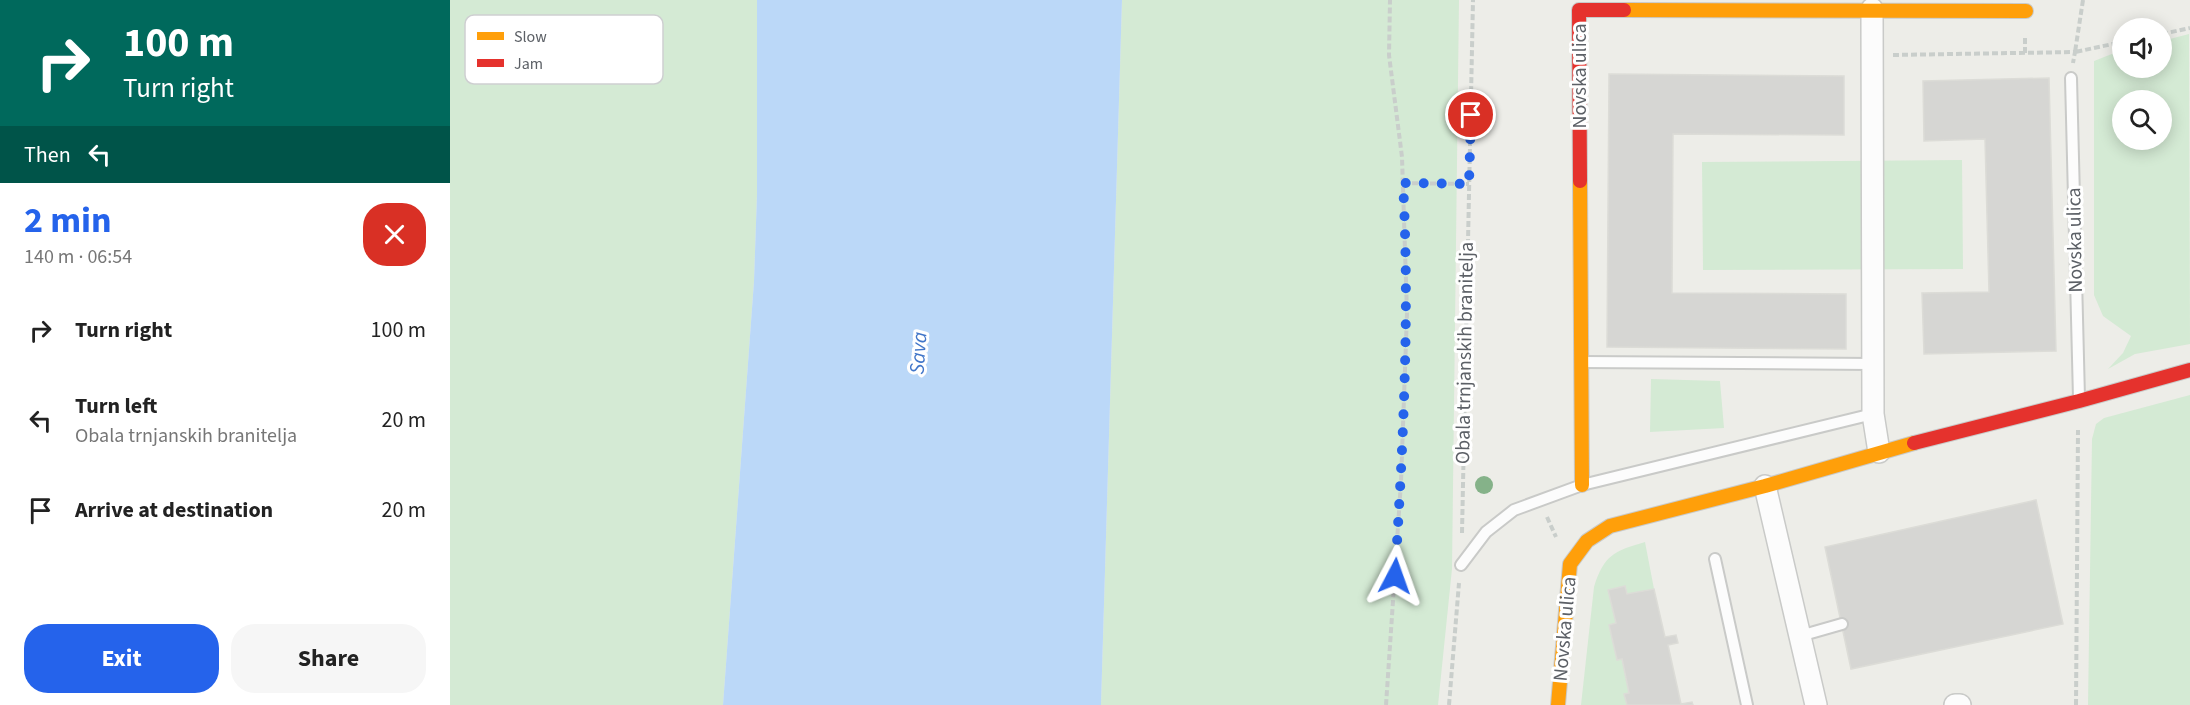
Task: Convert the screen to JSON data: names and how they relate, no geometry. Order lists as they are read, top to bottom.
{
  "streets": {
    "street": ["Novska ulica"],
    "path": ["Obala trnjanskih branitelja"]
  },
  "water": ["Sava"],
  "legend": ["Slow", "Jam"],
  "page": {
    "turn": ["100 m", "Turn right"],
    "then": "Then",
    "heading": ["2 min", "140 m · 06:54"],
    "list": [
      {
        "name": "Turn right",
        "value": "100 m"
      },
      {
        "name": "Turn left",
        "note": "Obala trnjanskih branitelja",
        "value": "20 m"
      },
      {
        "name": "Arrive at destination",
        "value": "20 m"
      }
    ],
    "buttons": ["Exit", "Share"]
  }
}
